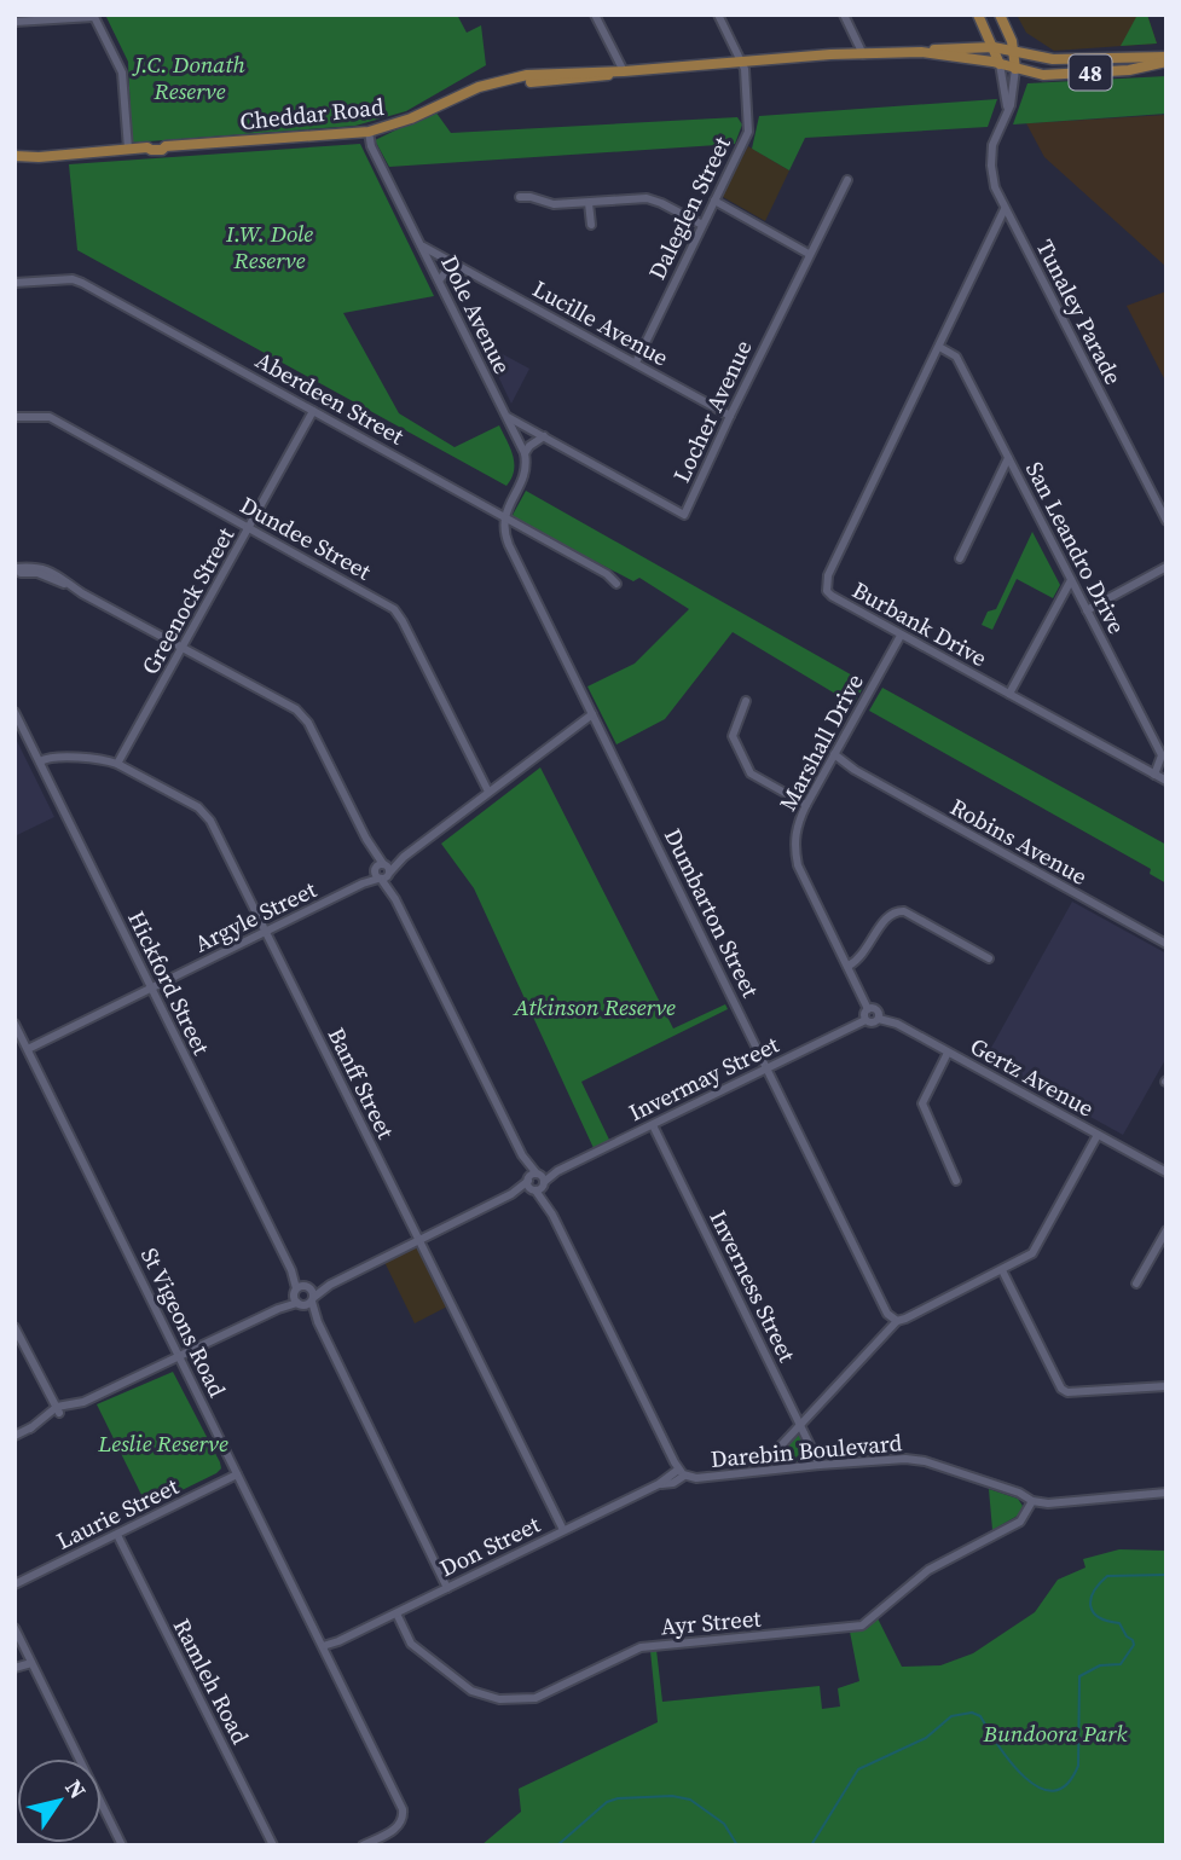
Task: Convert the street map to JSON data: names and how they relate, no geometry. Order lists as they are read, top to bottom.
{
  "streets": {
    "main road": ["48", "Cheddar Road"],
    "street": [
      "Daleglen Street",
      "Tunaley Parade",
      "Dole Avenue",
      "Lucille Avenue",
      "Aberdeen Street",
      "Locher Avenue",
      "Dundee Street",
      "San Leandro Drive",
      "Greenock Street",
      "Burbank Drive",
      "Marshall Drive",
      "Robins Avenue",
      "Dumbarton Street",
      "Argyle Street",
      "Hickford Street",
      "Gertz Avenue",
      "Invermay Street",
      "Banff Street",
      "Inverness Street",
      "St Vigeons Road",
      "Darebin Boulevard",
      "Laurie Street",
      "Don Street",
      "Ayr Street",
      "Ramleh Road"
    ]
  },
  "crossings": [
    ["48", "Cheddar Road"],
    ["48", "Tunaley Parade"],
    ["Cheddar Road", "Daleglen Street"],
    ["Cheddar Road", "Tunaley Parade"],
    ["Cheddar Road", "Dole Avenue"],
    ["Daleglen Street", "Lucille Avenue"],
    ["Tunaley Parade", "Burbank Drive"],
    ["Dole Avenue", "Lucille Avenue"],
    ["Dole Avenue", "Locher Avenue"],
    ["Lucille Avenue", "Locher Avenue"],
    ["Aberdeen Street", "Greenock Street"],
    ["Aberdeen Street", "Dumbarton Street"],
    ["Dundee Street", "Greenock Street"],
    ["Dundee Street", "Argyle Street"],
    ["San Leandro Drive", "Burbank Drive"],
    ["Greenock Street", "Banff Street"],
    ["Greenock Street", "Darebin Boulevard"],
    ["Burbank Drive", "Marshall Drive"],
    ["Marshall Drive", "Robins Avenue"],
    ["Marshall Drive", "Gertz Avenue"],
    ["Marshall Drive", "Invermay Street"],
    ["Dumbarton Street", "Argyle Street"],
    ["Dumbarton Street", "Invermay Street"],
    ["Argyle Street", "Hickford Street"],
    ["Argyle Street", "Banff Street"],
    ["Argyle Street", "St Vigeons Road"],
    ["Argyle Street", "Darebin Boulevard"],
    ["Hickford Street", "Invermay Street"],
    ["Hickford Street", "Banff Street"],
    ["Hickford Street", "Don Street"],
    ["Gertz Avenue", "Invermay Street"],
    ["Invermay Street", "Banff Street"],
    ["Invermay Street", "Inverness Street"],
    ["Invermay Street", "St Vigeons Road"],
    ["Invermay Street", "Darebin Boulevard"],
    ["Banff Street", "Don Street"],
    ["Inverness Street", "Darebin Boulevard"],
    ["St Vigeons Road", "Laurie Street"],
    ["St Vigeons Road", "Don Street"],
    ["Darebin Boulevard", "Don Street"],
    ["Darebin Boulevard", "Ayr Street"],
    ["Laurie Street", "Ramleh Road"],
    ["Don Street", "Ayr Street"]
  ],
  "parks": [
    "J.C. Donath Reserve",
    "I.W. Dole Reserve",
    "Atkinson Reserve",
    "Leslie Reserve",
    "Bundoora Park"
  ],
  "north": "top right"
}
